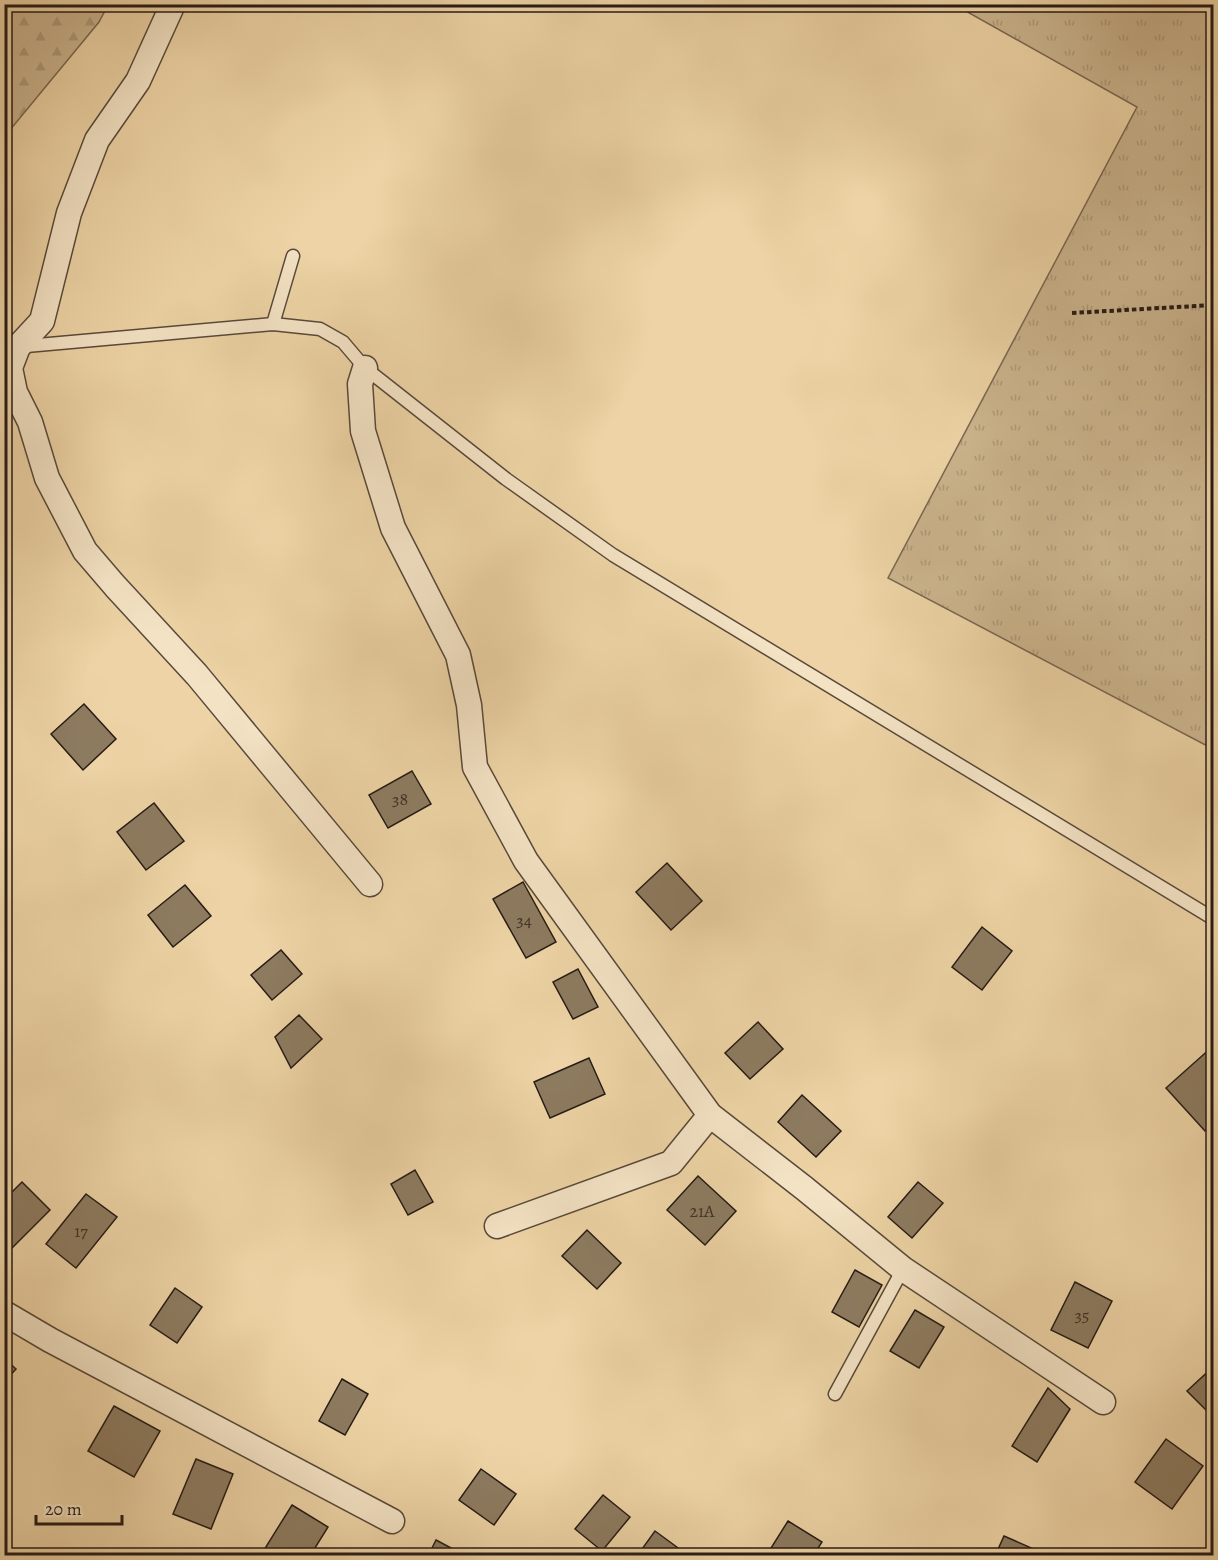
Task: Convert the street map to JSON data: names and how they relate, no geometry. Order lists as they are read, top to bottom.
{
  "house_numbers": [
    "38",
    "34",
    "21А",
    "17",
    "35"
  ],
  "scale_bar": "20 m"
}
